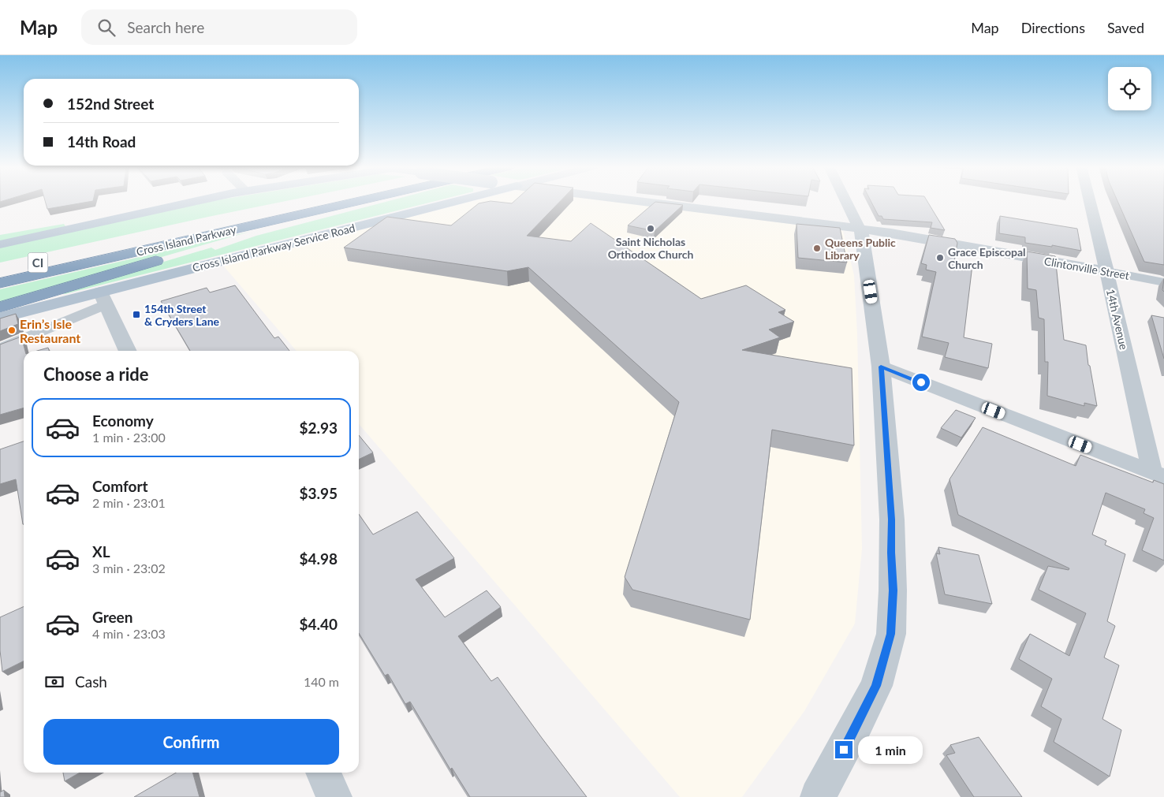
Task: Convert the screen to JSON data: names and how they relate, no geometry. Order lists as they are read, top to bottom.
{
  "streets": {
    "highway": ["Cross Island Parkway", "CI"],
    "main road": ["Cross Island Parkway Service Road"],
    "street": ["Clintonville Street", "14th Avenue"]
  },
  "crossings": [
    ["Clintonville Street", "14th Avenue"]
  ],
  "places": {
    "other": [
      "Saint Nicholas Orthodox Church",
      "Queens Public Library",
      "Grace Episcopal Church",
      "Erin’s Isle Restaurant"
    ],
    "transit": ["154th Street & Cryders Lane"]
  },
  "page": {
    "header": "Map",
    "search": "Search here",
    "nav": ["Map", "Directions", "Saved"],
    "banner": ["152nd Street", "14th Road"],
    "heading": "Choose a ride",
    "list": [
      {
        "name": "Economy",
        "note": "1 min · 23:00",
        "value": "$2.93"
      },
      {
        "name": "Comfort",
        "note": "2 min · 23:01",
        "value": "$3.95"
      },
      {
        "name": "XL",
        "note": "3 min · 23:02",
        "value": "$4.98"
      },
      {
        "name": "Green",
        "note": "4 min · 23:03",
        "value": "$4.40"
      }
    ],
    "pay": ["Cash", "140 m"],
    "buttons": "Confirm",
    "bubble": "1 min"
  }
}
